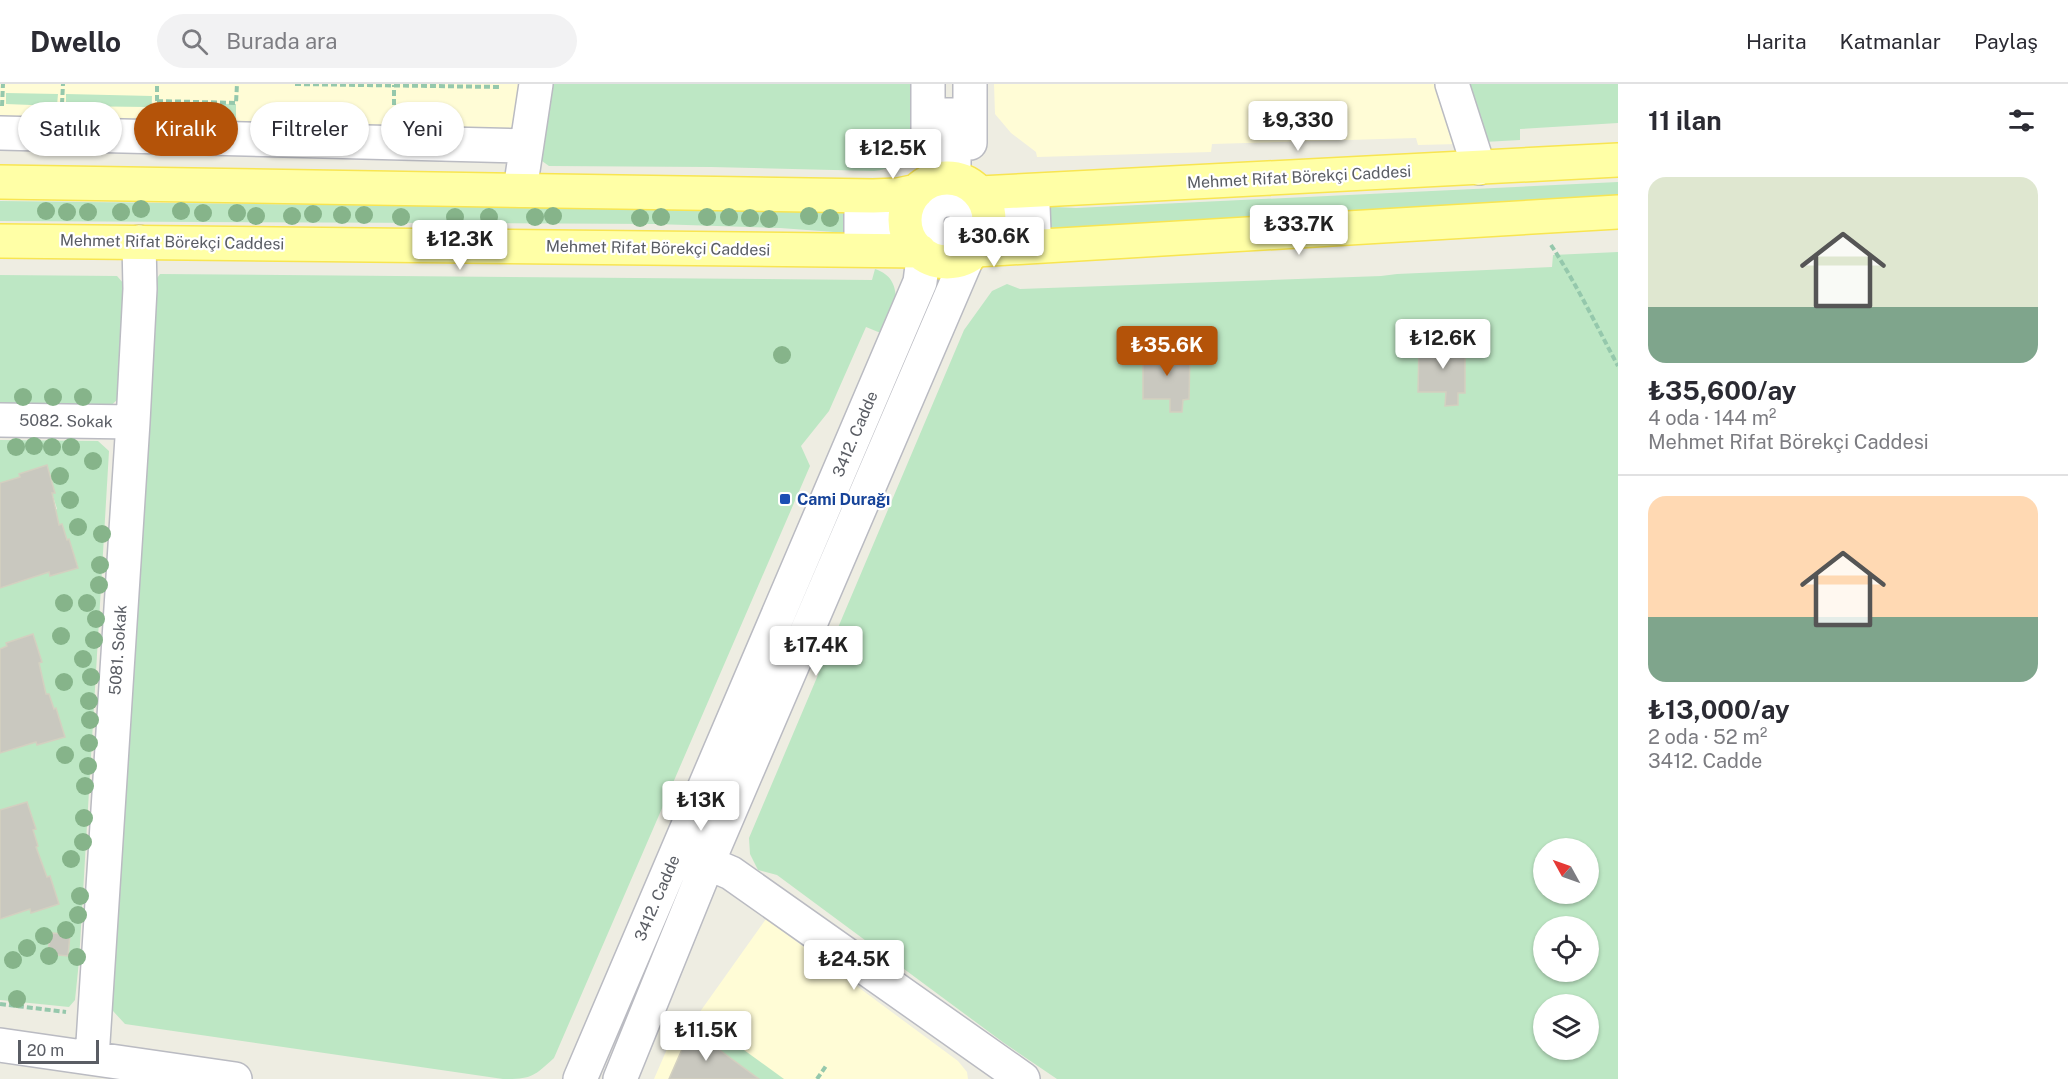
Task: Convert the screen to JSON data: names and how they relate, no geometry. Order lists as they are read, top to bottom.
{
  "streets": {
    "main road": ["Mehmet Rifat Börekçi Caddesi"],
    "street": ["5082. Sokak", "3412. Cadde", "5081. Sokak"]
  },
  "crossings": [
    ["Mehmet Rifat Börekçi Caddesi", "3412. Cadde"],
    ["Mehmet Rifat Börekçi Caddesi", "5081. Sokak"],
    ["5082. Sokak", "5081. Sokak"]
  ],
  "places": {
    "transit": ["Cami Durağı"]
  },
  "scale_bar": "20 m",
  "north": "top left",
  "page": {
    "header": "Dwello",
    "search": "Burada ara",
    "nav": ["Harita", "Katmanlar", "Paylaş"],
    "heading": "11 ilan",
    "price": [
      "₺9,330",
      "₺12.5K",
      "₺33.7K",
      "₺30.6K",
      "₺12.3K",
      "₺12.6K",
      "₺35.6K",
      "₺17.4K",
      "₺13K",
      "₺24.5K",
      "₺11.5K"
    ],
    "chip": [
      "Satılık",
      "Kiralık",
      "Filtreler",
      "Yeni"
    ],
    "list": [
      {
        "name": "₺35,600/ay",
        "note": "4 oda · 144 m² · Mehmet Rifat Börekçi Caddesi"
      },
      {
        "name": "₺13,000/ay",
        "note": "2 oda · 52 m² · 3412. Cadde"
      }
    ],
    "scale": "20 m"
  }
}
